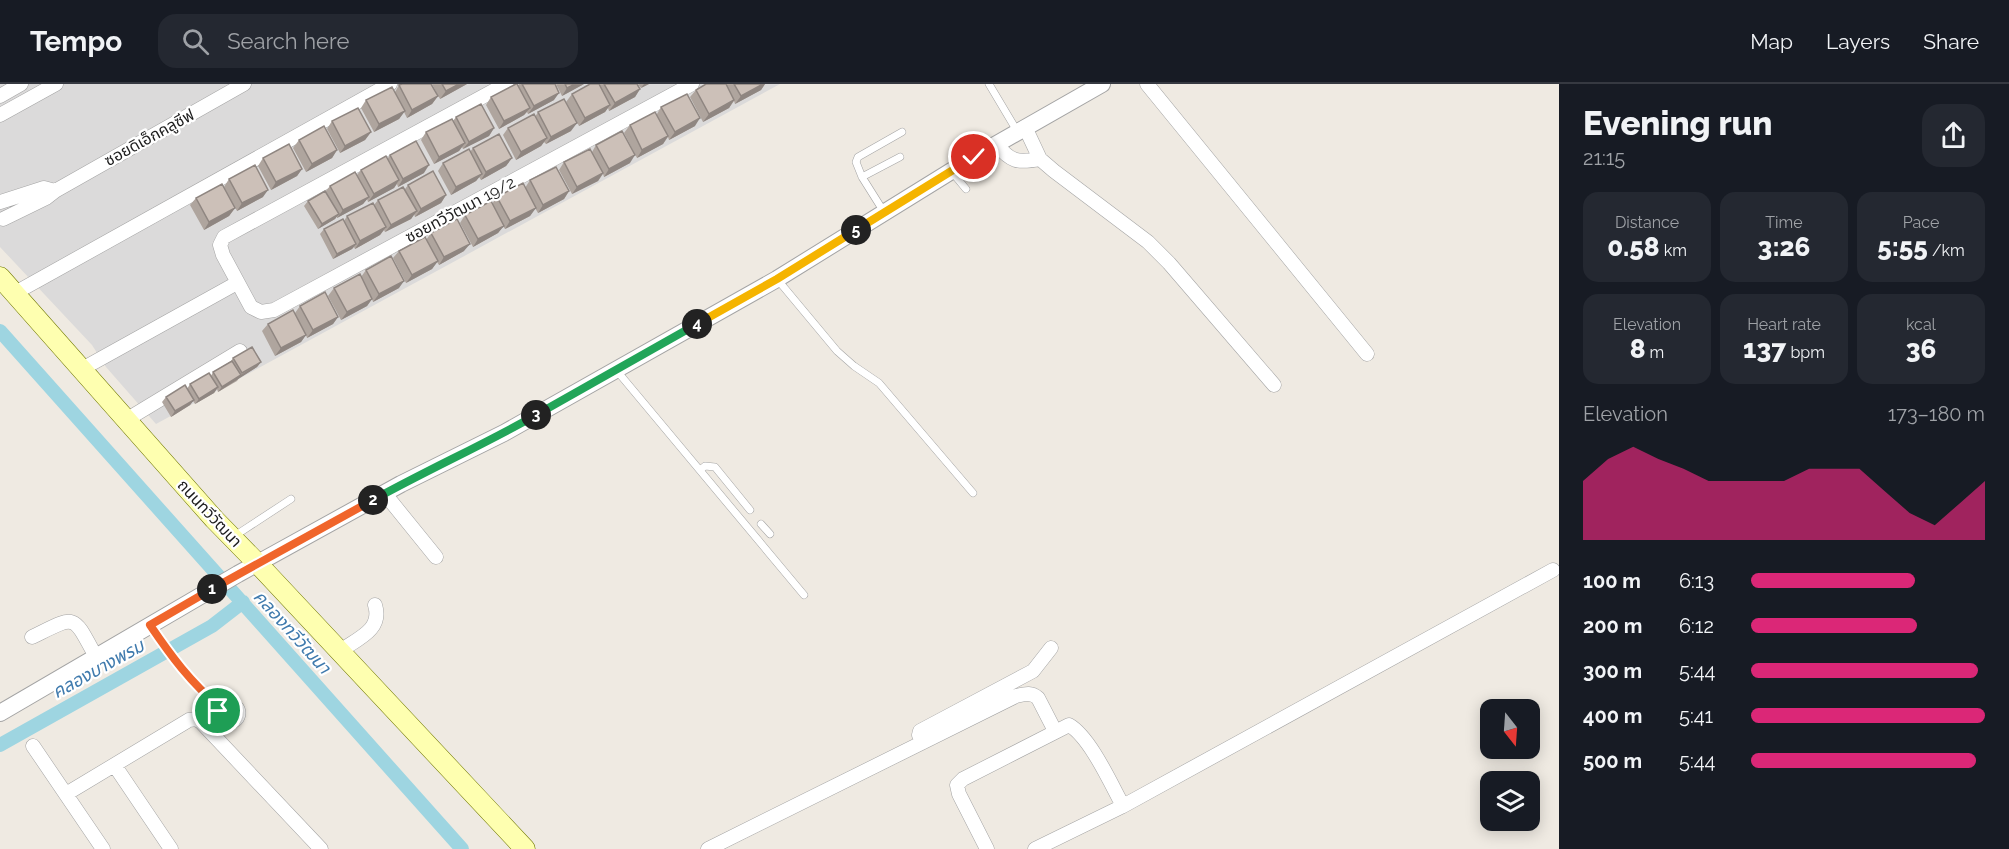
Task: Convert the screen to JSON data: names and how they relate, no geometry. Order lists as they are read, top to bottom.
{
  "streets": {
    "main road": ["ถนนทวีวัฒนา"],
    "street": ["ซอยดิเอ็กคลูซีฟ", "ซอยทวีวัฒนา 19/2"]
  },
  "water": ["คลองทวีวัฒนา", "คลองบางพรม"],
  "north": "bottom",
  "page": {
    "header": "Tempo",
    "search": "Search here",
    "nav": ["Map", "Layers", "Share"],
    "heading": ["Evening run", "21:15"],
    "stats": [
      ["Distance", "0.58 km"],
      ["Time", "3:26"],
      ["Pace", "5:55 /km"],
      ["Elevation", "8 m"],
      ["Heart rate", "137 bpm"],
      ["kcal", "36"]
    ],
    "pins": [
      "5",
      "4",
      "3",
      "2",
      "1"
    ],
    "chart": ["Elevation", "173–180 m"],
    "list": [
      {
        "name": "100 m",
        "note": "6:13"
      },
      {
        "name": "200 m",
        "note": "6:12"
      },
      {
        "name": "300 m",
        "note": "5:44"
      },
      {
        "name": "400 m",
        "note": "5:41"
      },
      {
        "name": "500 m",
        "note": "5:44"
      }
    ]
  }
}
